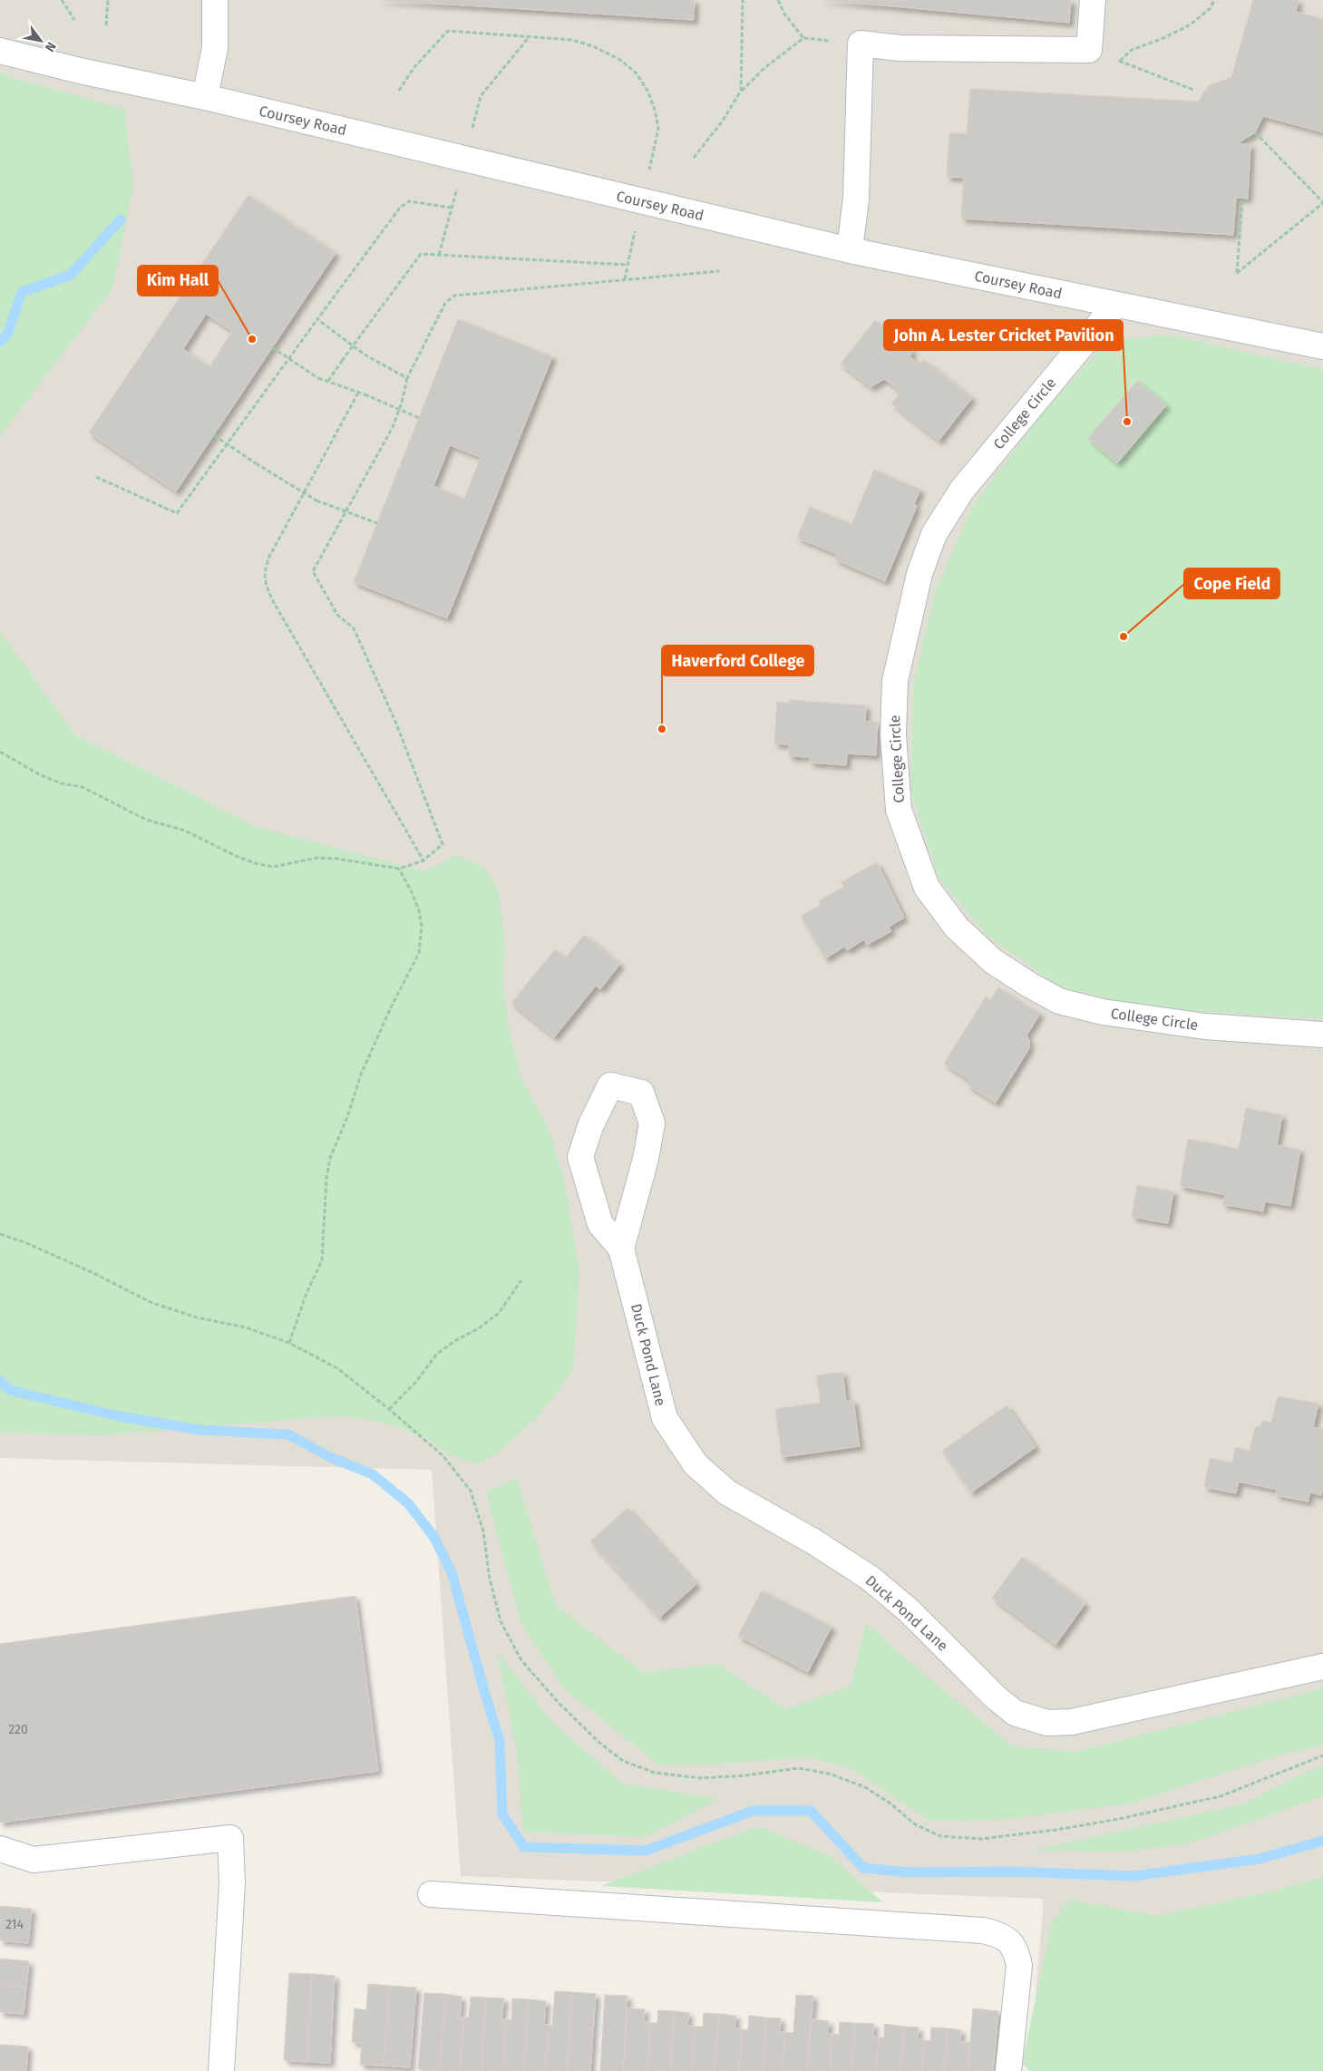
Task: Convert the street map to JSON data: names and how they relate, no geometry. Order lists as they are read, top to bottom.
{
  "streets": {
    "street": ["Coursey Road", "College Circle", "Duck Pond Lane"]
  },
  "crossings": [
    ["Coursey Road", "College Circle"]
  ],
  "places": [
    "Kim Hall",
    "John A. Lester Cricket Pavilion",
    "Cope Field",
    "Haverford College"
  ],
  "house_numbers": ["220", "214"],
  "north": "bottom right"
}
